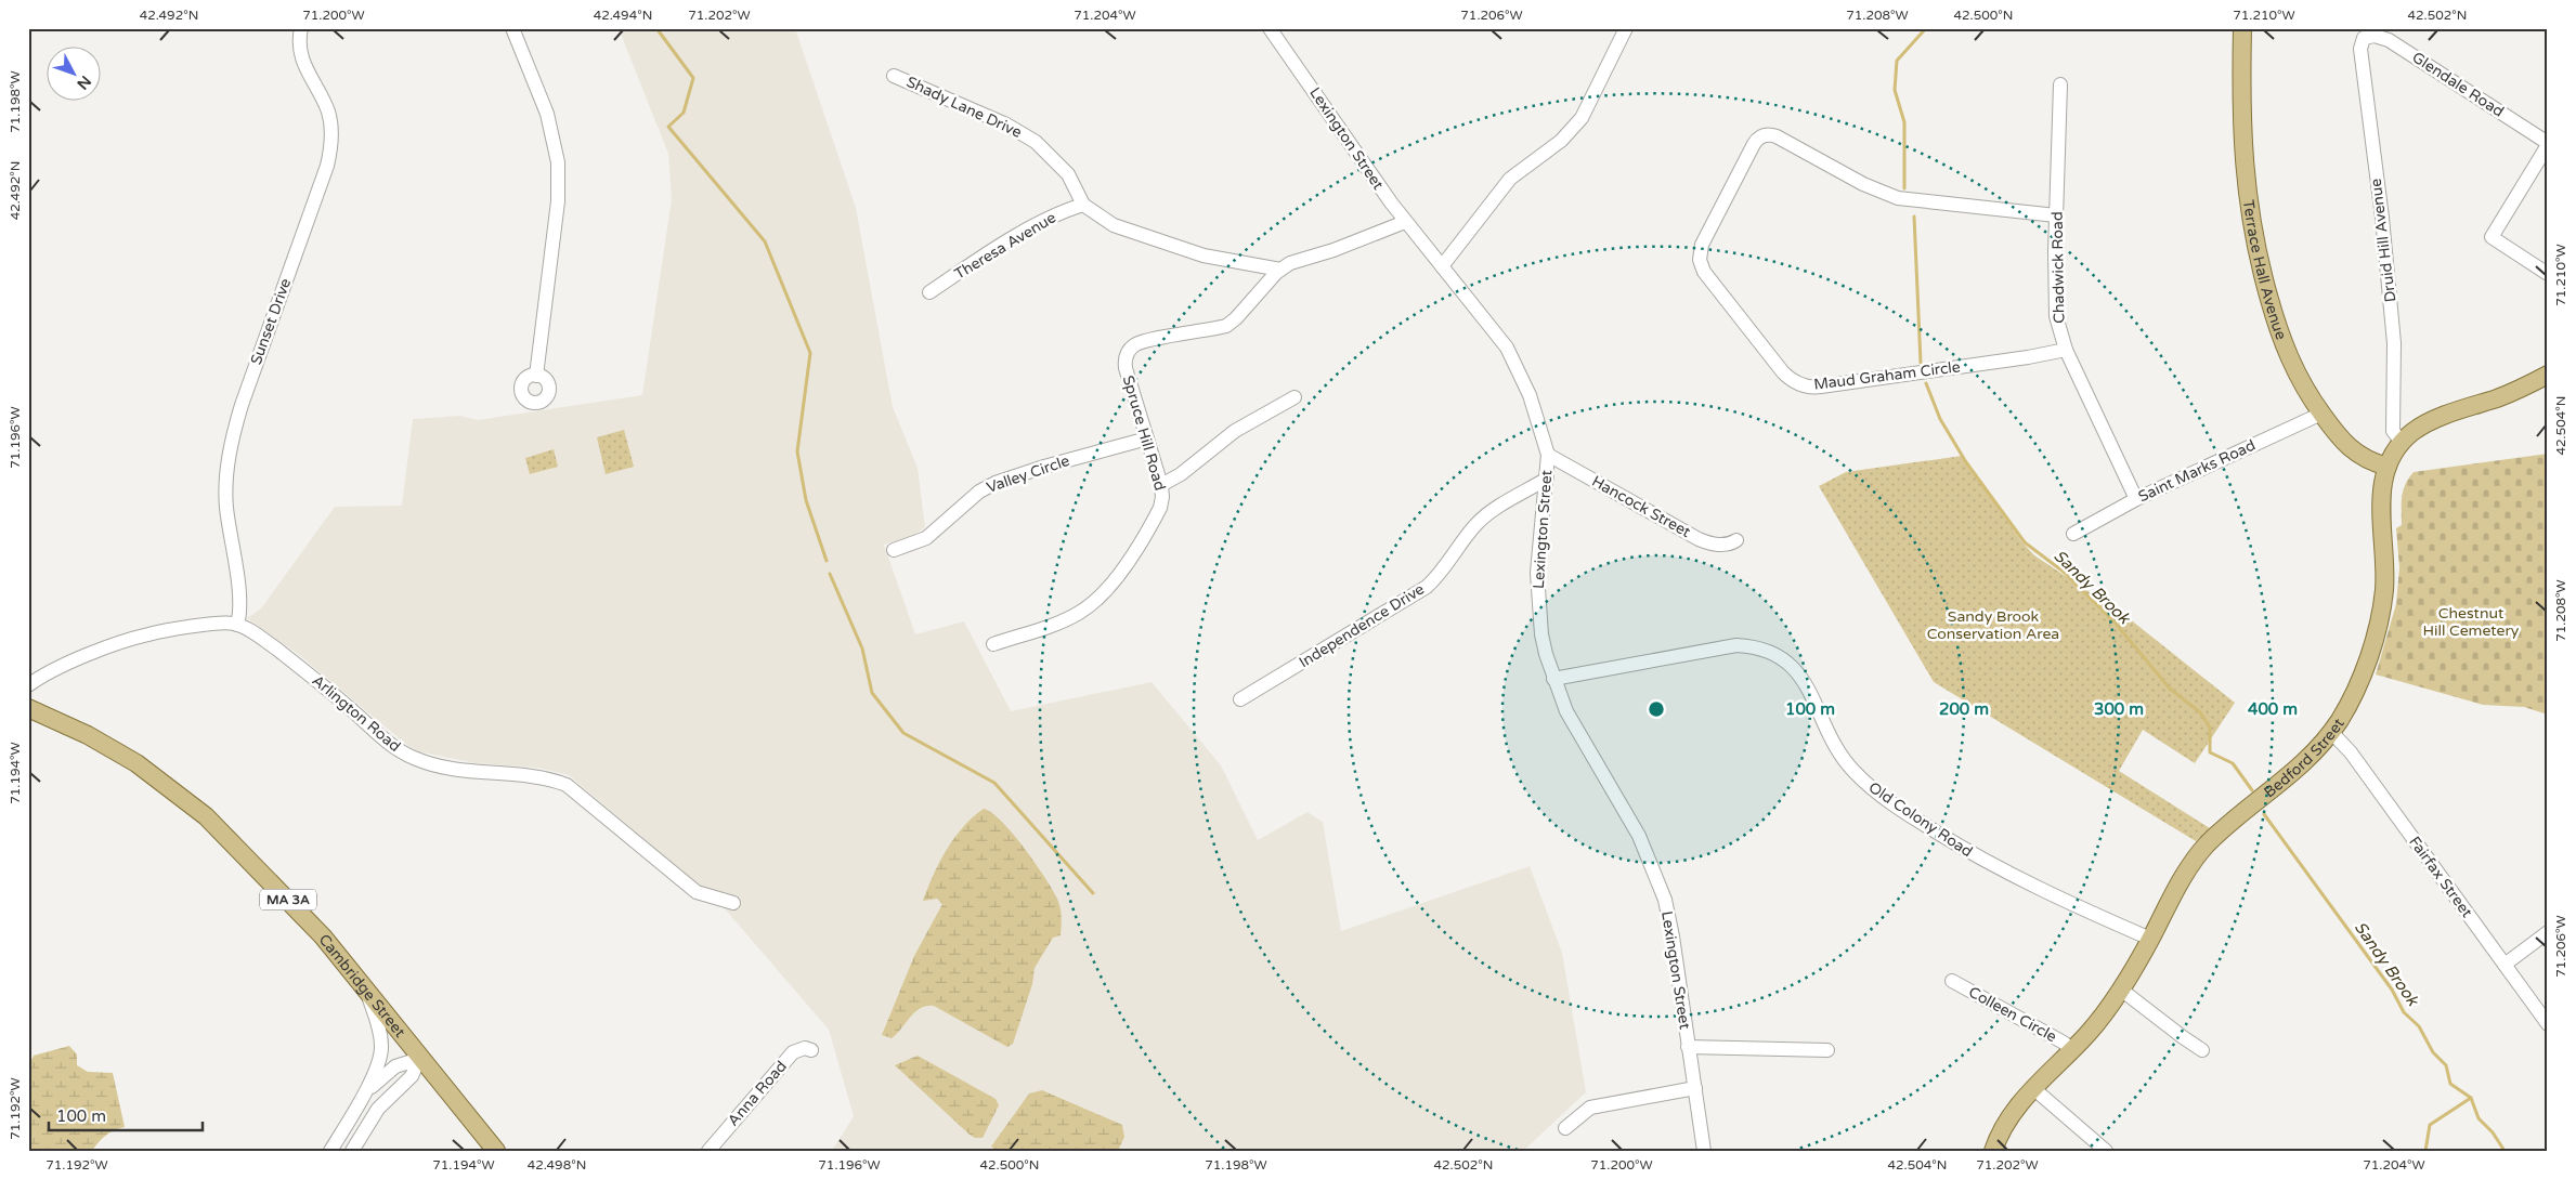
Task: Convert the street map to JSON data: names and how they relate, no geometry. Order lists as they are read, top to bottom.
{
  "streets": {
    "main road": [
      "Terrace Hall Avenue",
      "Bedford Street",
      "MA 3A",
      "Cambridge Street"
    ],
    "street": [
      "Glendale Road",
      "Shady Lane Drive",
      "Lexington Street",
      "Druid Hill Avenue",
      "Theresa Avenue",
      "Chadwick Road",
      "Sunset Drive",
      "Maud Graham Circle",
      "Spruce Hill Road",
      "Saint Marks Road",
      "Valley Circle",
      "Hancock Street",
      "Independence Drive",
      "Arlington Road",
      "Old Colony Road",
      "Fairfax Street",
      "Colleen Circle",
      "Anna Road"
    ]
  },
  "crossings": [
    ["Glendale Road", "Druid Hill Avenue"],
    ["Shady Lane Drive", "Theresa Avenue"],
    ["Shady Lane Drive", "Spruce Hill Road"],
    ["Lexington Street", "Spruce Hill Road"],
    ["Lexington Street", "Hancock Street"],
    ["Lexington Street", "Independence Drive"],
    ["Lexington Street", "Old Colony Road"],
    ["Druid Hill Avenue", "Bedford Street"],
    ["Chadwick Road", "Maud Graham Circle"],
    ["Chadwick Road", "Saint Marks Road"],
    ["Terrace Hall Avenue", "Saint Marks Road"],
    ["Terrace Hall Avenue", "Bedford Street"],
    ["Sunset Drive", "Arlington Road"],
    ["Spruce Hill Road", "Valley Circle"],
    ["Bedford Street", "Old Colony Road"],
    ["Bedford Street", "Fairfax Street"],
    ["Bedford Street", "Colleen Circle"]
  ],
  "water": ["Sandy Brook"],
  "parks": ["Chestnut Hill Cemetery", "Sandy Brook Conservation Area"],
  "scale_bar": "100 m",
  "north": "bottom right",
  "coordinates": [
    "42.492°N",
    "71.200°W",
    "42.494°N",
    "71.202°W",
    "71.204°W",
    "71.206°W",
    "71.208°W",
    "42.500°N",
    "71.210°W",
    "42.502°N",
    "71.198°W",
    "42.504°N",
    "71.196°W",
    "71.194°W",
    "71.192°W",
    "42.498°N"
  ],
  "rings": [
    "100 m",
    "200 m",
    "300 m",
    "400 m"
  ]
}
